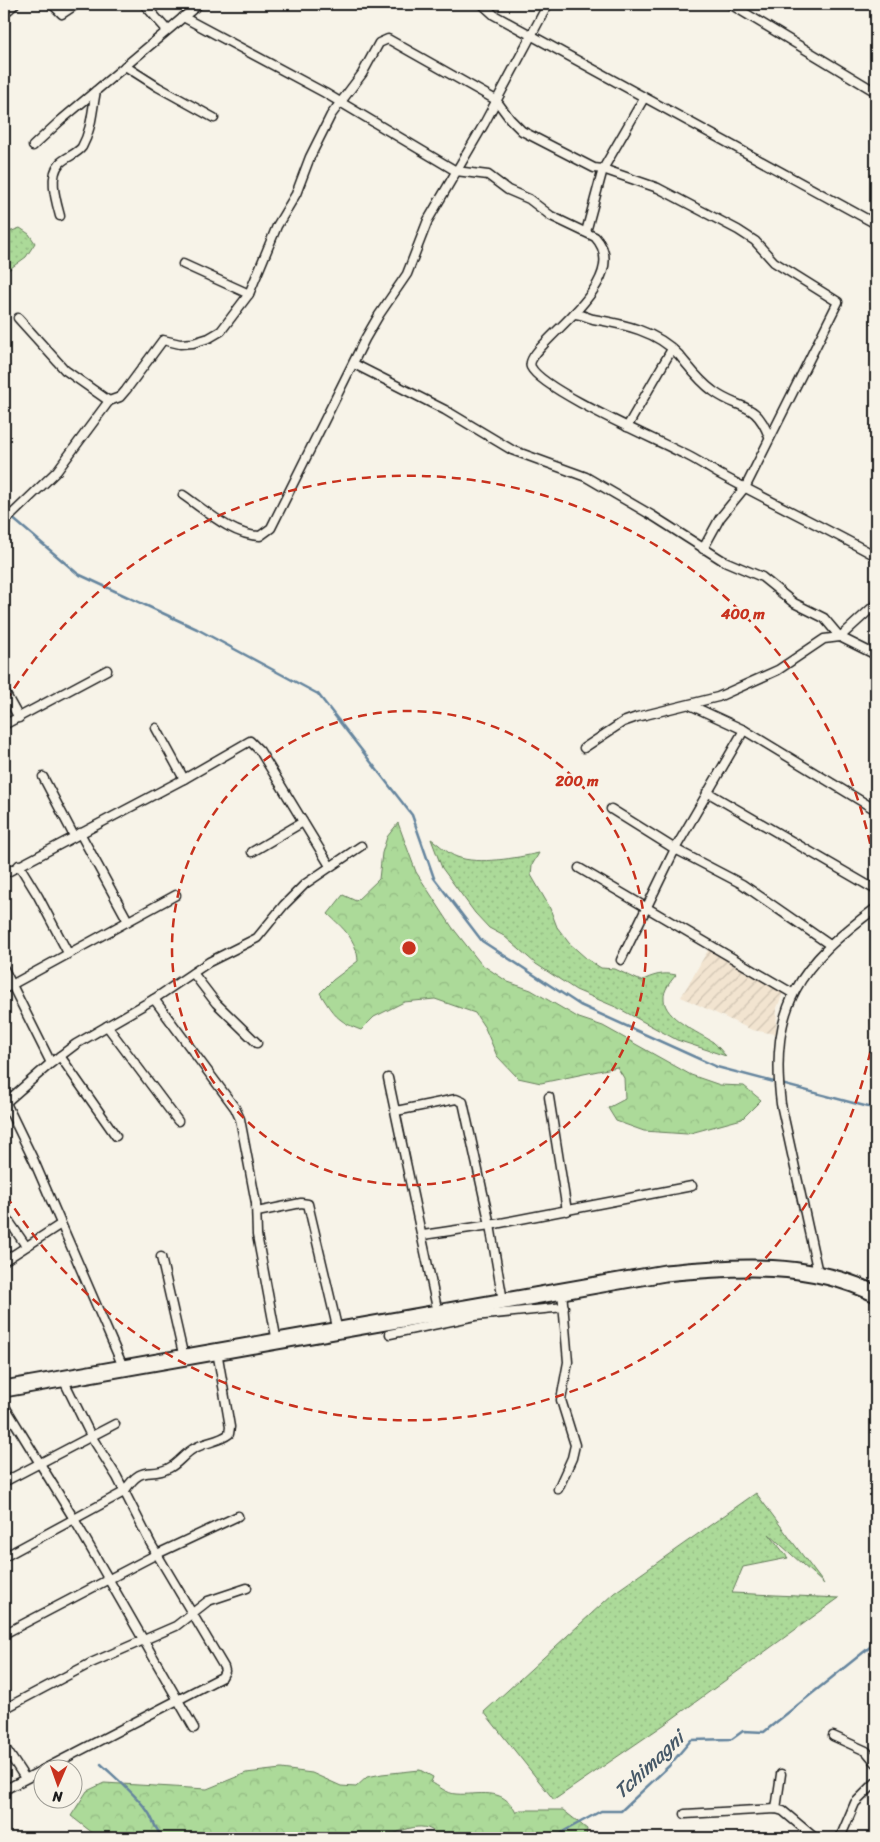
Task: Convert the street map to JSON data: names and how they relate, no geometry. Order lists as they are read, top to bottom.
{
  "water": ["Tchimagni"],
  "north": "bottom",
  "rings": ["400 m", "200 m"]
}
